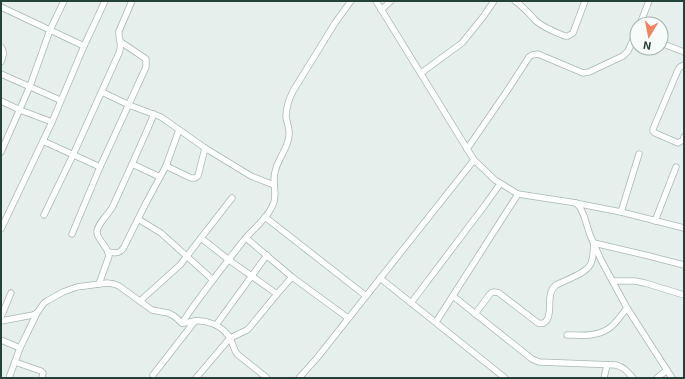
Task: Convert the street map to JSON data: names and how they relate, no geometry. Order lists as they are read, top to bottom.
{
  "north": "bottom"
}
